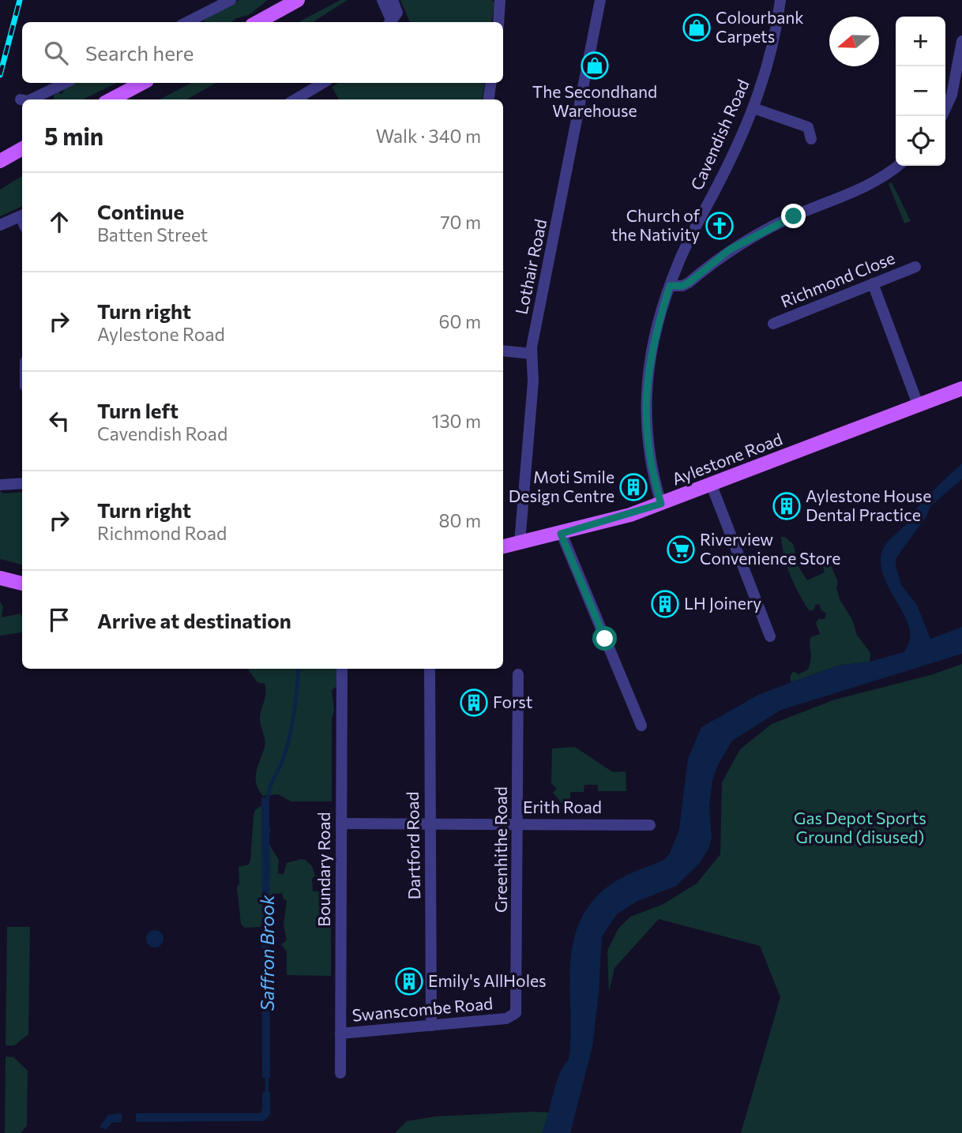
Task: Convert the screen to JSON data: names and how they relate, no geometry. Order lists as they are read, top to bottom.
{
  "streets": {
    "main road": ["Aylestone Road"],
    "street": [
      "Cavendish Road",
      "Lothair Road",
      "Richmond Close",
      "Erith Road",
      "Dartford Road",
      "Greenhithe Road",
      "Boundary Road",
      "Swanscombe Road"
    ]
  },
  "crossings": [
    ["Cavendish Road", "Aylestone Road"],
    ["Lothair Road", "Aylestone Road"],
    ["Erith Road", "Dartford Road"],
    ["Erith Road", "Greenhithe Road"],
    ["Erith Road", "Boundary Road"],
    ["Dartford Road", "Swanscombe Road"],
    ["Greenhithe Road", "Swanscombe Road"],
    ["Boundary Road", "Swanscombe Road"]
  ],
  "water": ["Saffron Brook"],
  "parks": ["Gas Depot Sports Ground (disused)"],
  "places": {
    "shop": ["Colourbank Carpets", "The Secondhand Warehouse"],
    "church": ["Church of the Nativity"],
    "building": [
      "Moti Smile Design Centre",
      "Aylestone House Dental Practice",
      "LH Joinery",
      "Forst",
      "Emily's AllHoles"
    ],
    "supermarket": ["Riverview Convenience Store"]
  },
  "north": "left",
  "page": {
    "map_buttons": ["+", "−"],
    "search": "Search here",
    "heading": ["5 min", "Walk · 340 m"],
    "list": [
      ["Continue", "Batten Street", "70 m"],
      ["Turn right", "Aylestone Road", "60 m"],
      ["Turn left", "Cavendish Road", "130 m"],
      ["Turn right", "Richmond Road", "80 m"],
      "Arrive at destination"
    ]
  }
}
